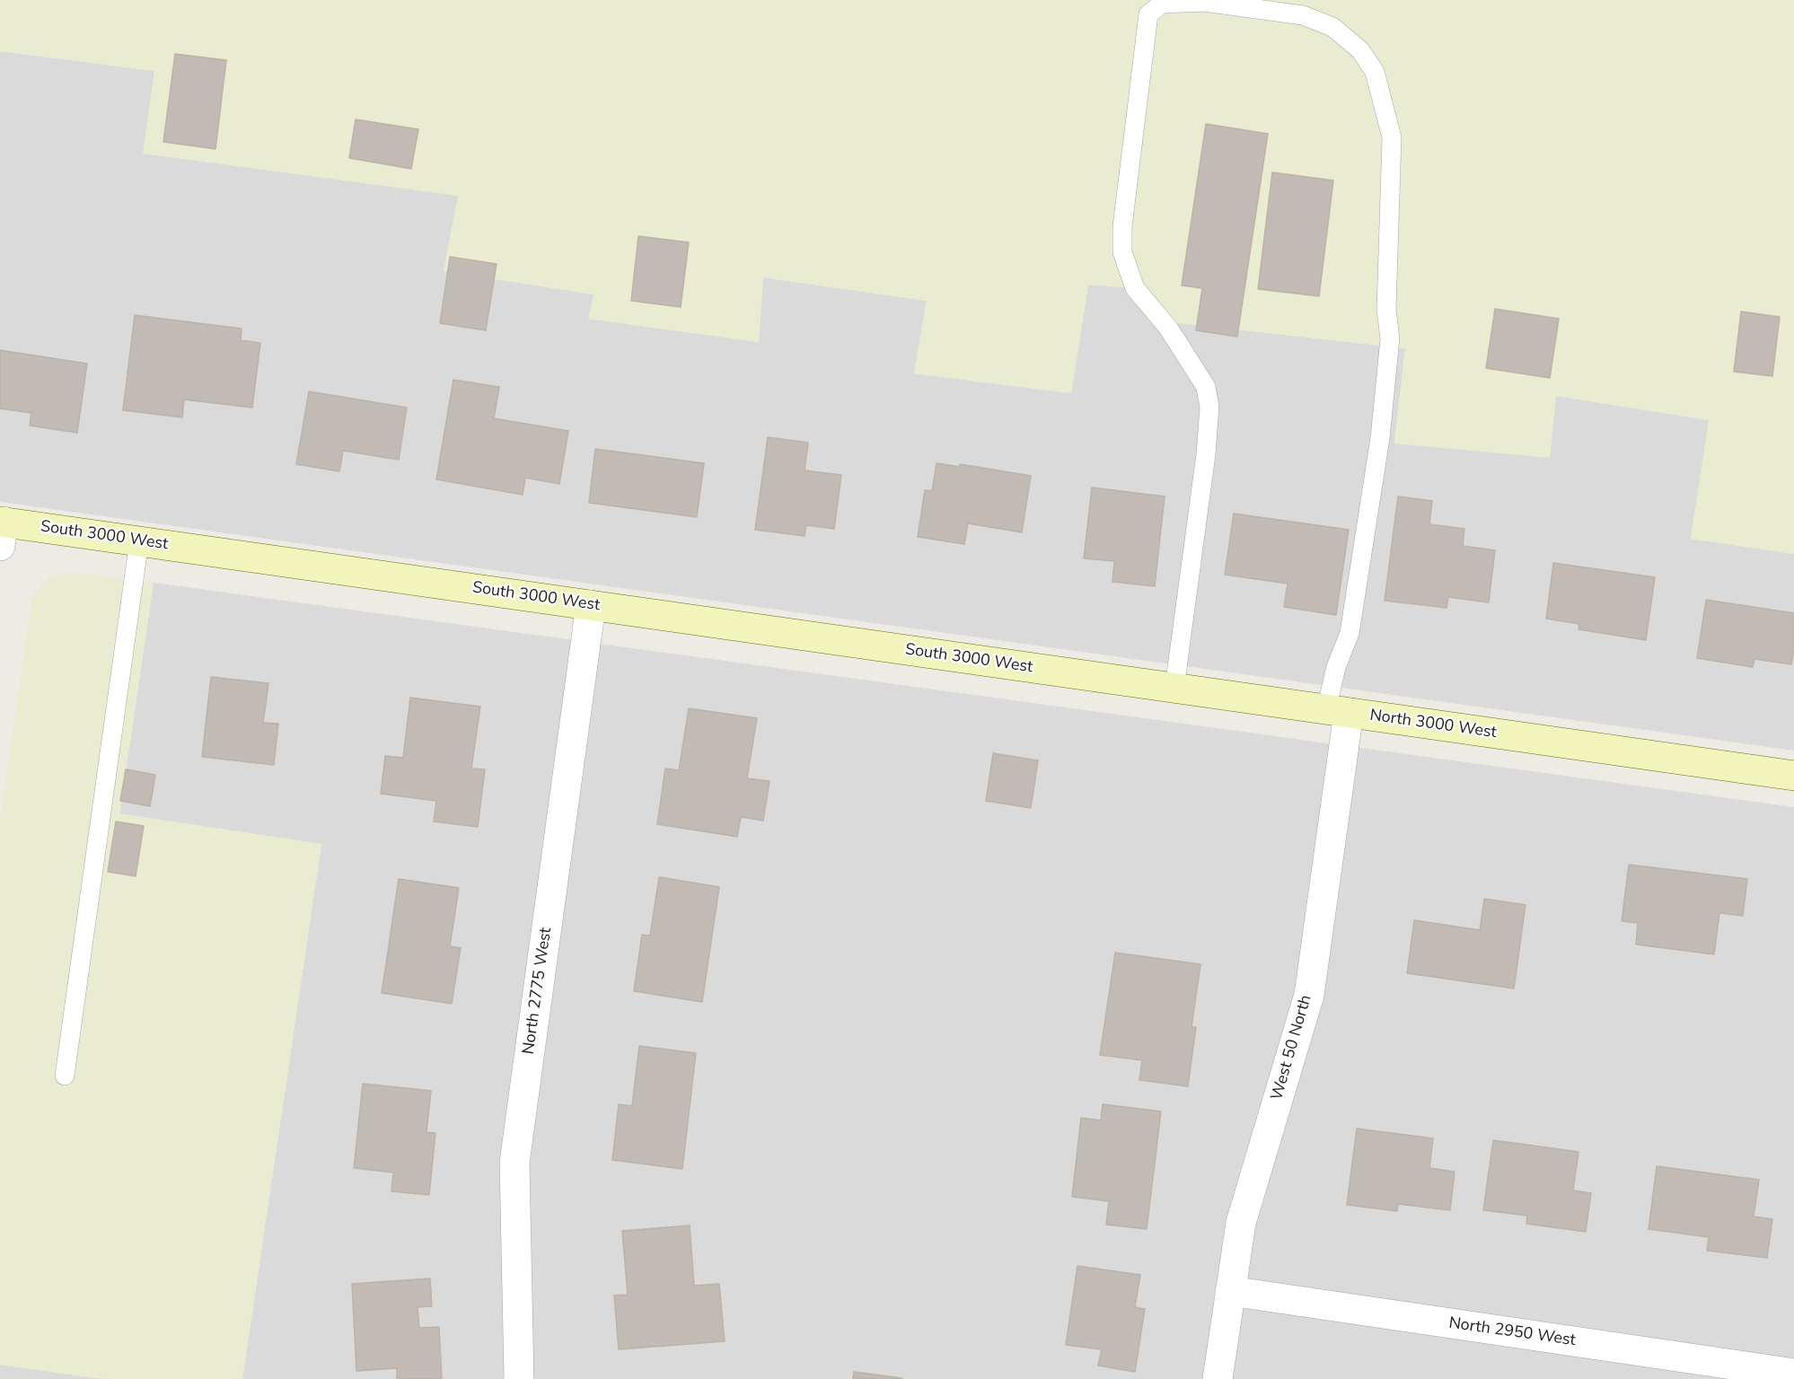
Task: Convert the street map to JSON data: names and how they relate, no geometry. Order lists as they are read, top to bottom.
{
  "streets": {
    "main road": ["South 3000 West", "North 3000 West"],
    "street": ["North 2775 West", "West 50 North", "North 2950 West"]
  },
  "crossings": [
    ["South 3000 West", "North 3000 West"],
    ["South 3000 West", "North 2775 West"],
    ["North 3000 West", "West 50 North"],
    ["West 50 North", "North 2950 West"]
  ]
}
